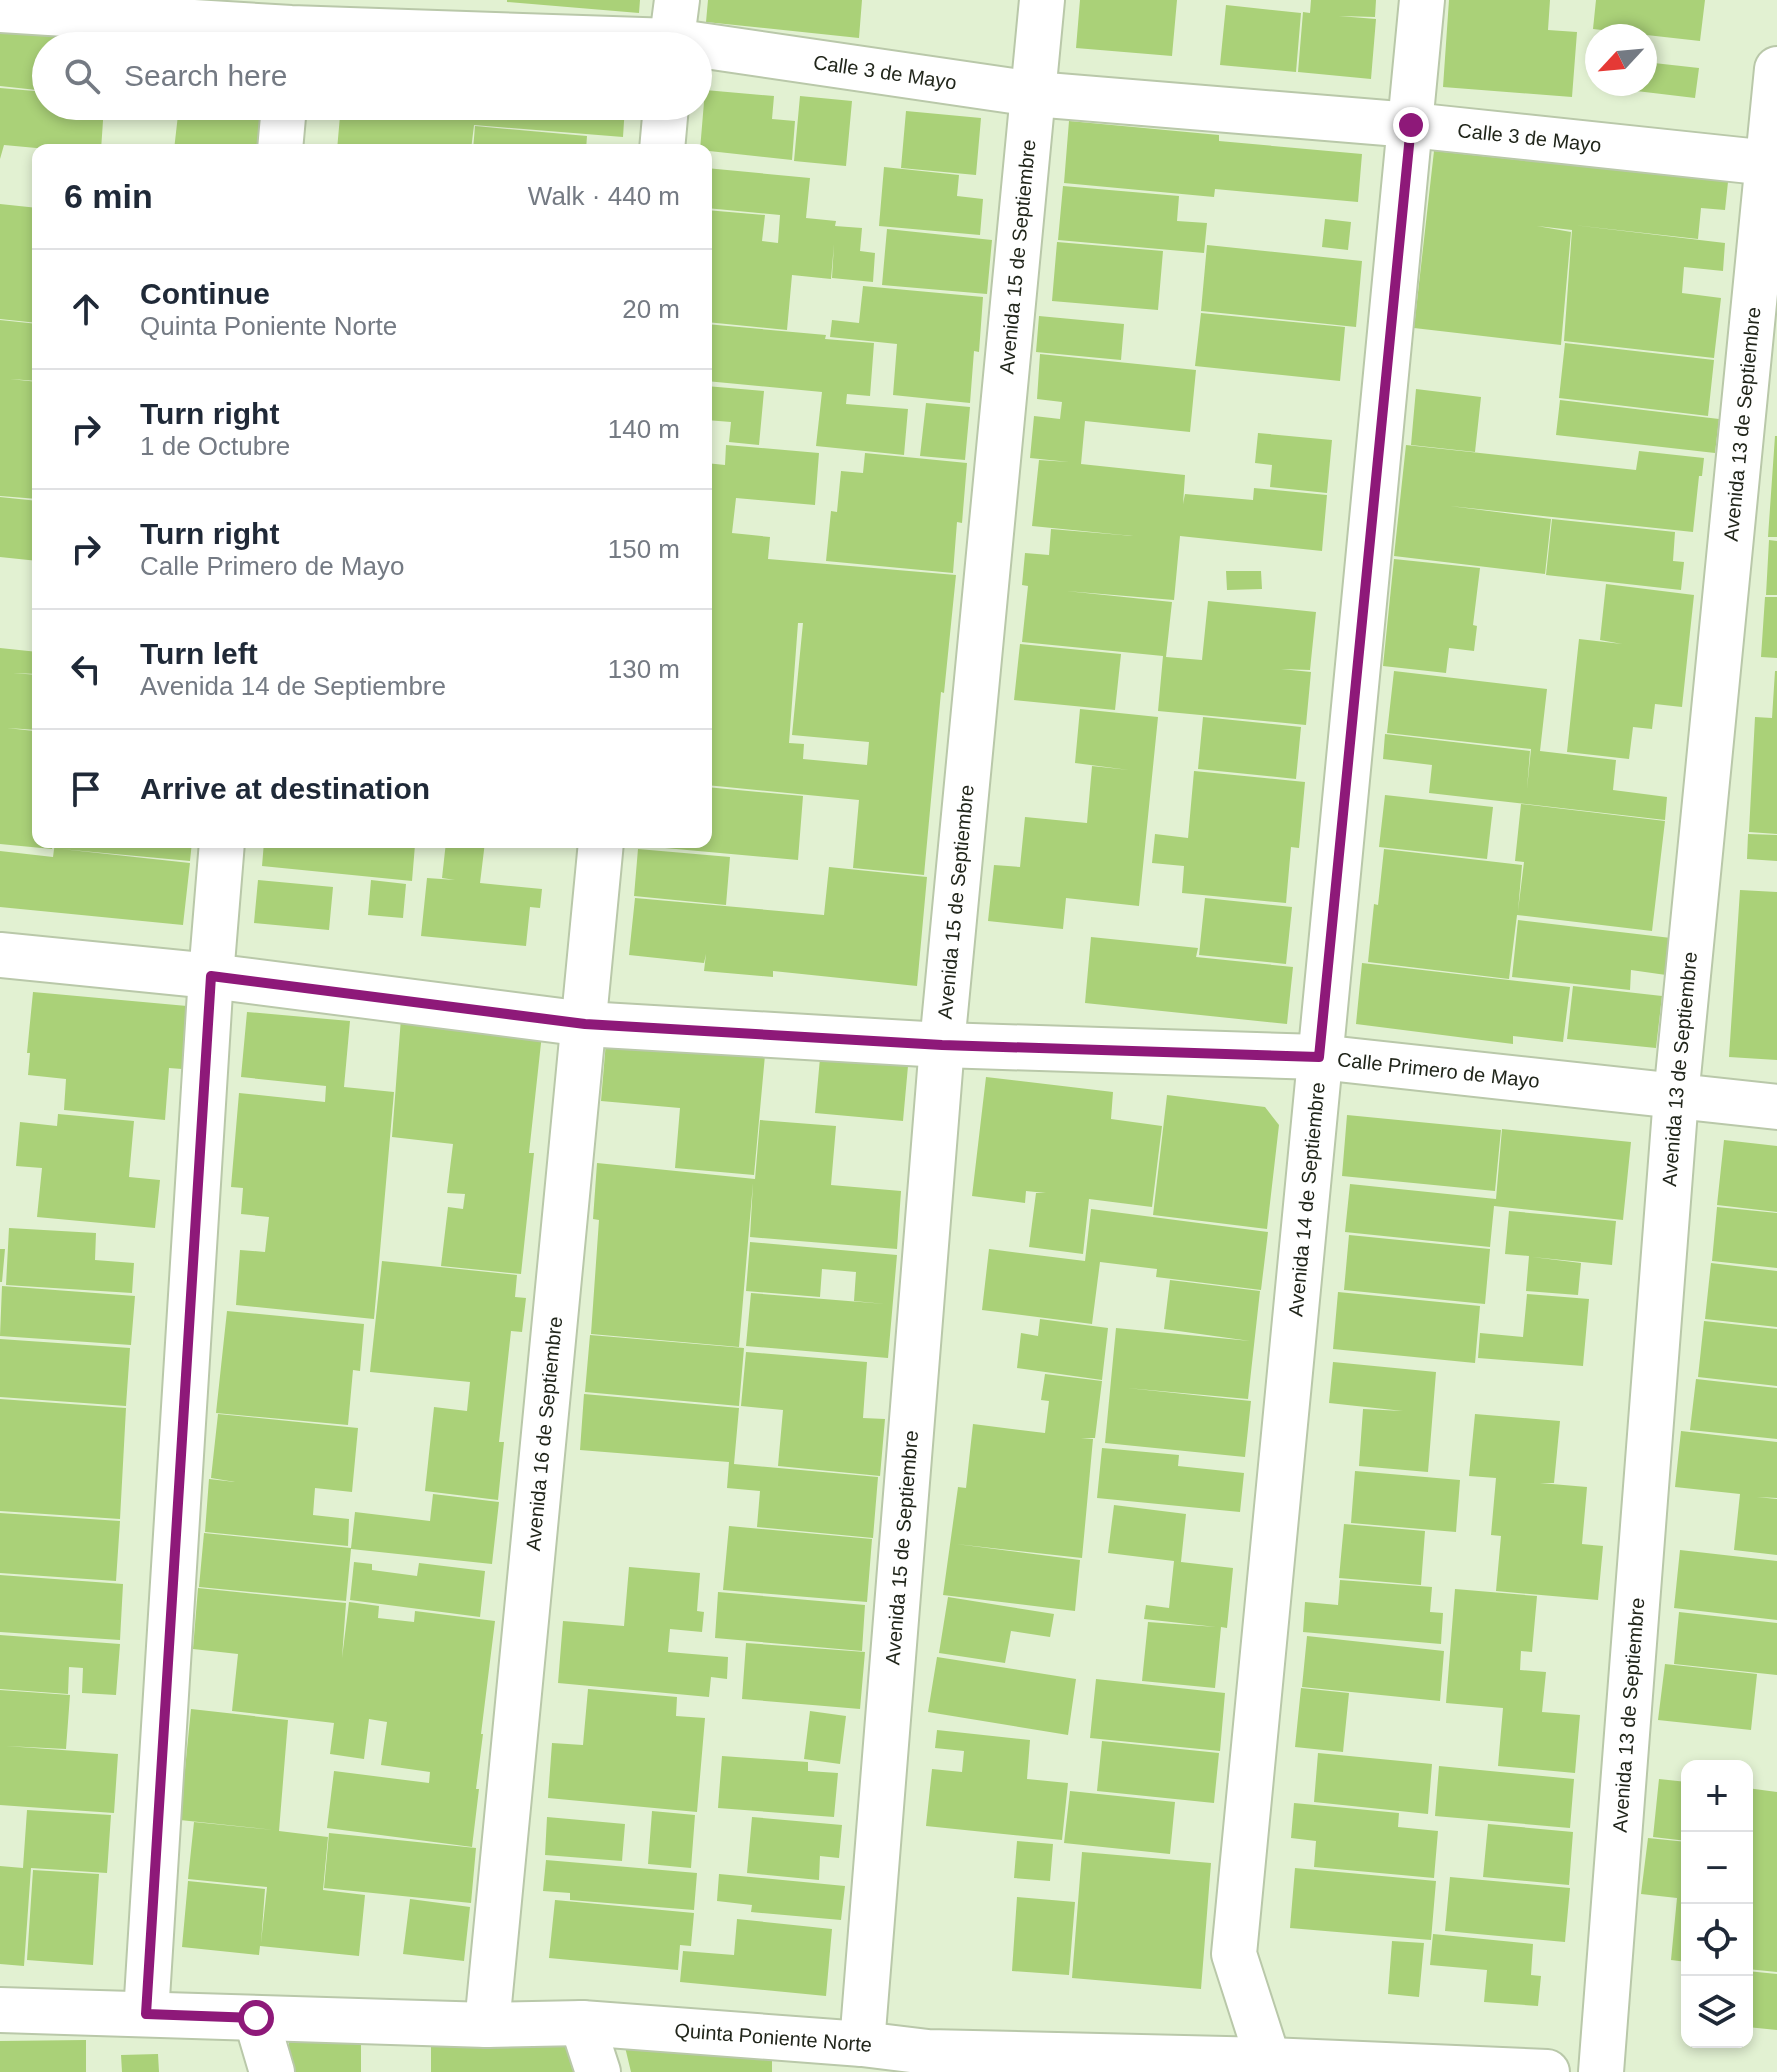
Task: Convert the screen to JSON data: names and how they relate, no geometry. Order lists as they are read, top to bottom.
{
  "streets": {
    "street": [
      "Calle 3 de Mayo",
      "Avenida 15 de Septiembre",
      "Avenida 13 de Septiembre",
      "Calle Primero de Mayo",
      "Avenida 14 de Septiembre",
      "Avenida 16 de Septiembre",
      "Quinta Poniente Norte"
    ]
  },
  "crossings": [
    ["Calle 3 de Mayo", "Avenida 15 de Septiembre"],
    ["Calle 3 de Mayo", "Avenida 13 de Septiembre"],
    ["Calle 3 de Mayo", "Avenida 14 de Septiembre"],
    ["Avenida 15 de Septiembre", "Calle Primero de Mayo"],
    ["Avenida 15 de Septiembre", "Quinta Poniente Norte"],
    ["Avenida 13 de Septiembre", "Calle Primero de Mayo"],
    ["Calle Primero de Mayo", "Avenida 14 de Septiembre"],
    ["Calle Primero de Mayo", "Avenida 16 de Septiembre"],
    ["Avenida 14 de Septiembre", "Quinta Poniente Norte"],
    ["Avenida 16 de Septiembre", "Quinta Poniente Norte"]
  ],
  "north": "bottom left",
  "page": {
    "search": "Search here",
    "heading": ["6 min", "Walk · 440 m"],
    "list": [
      ["Continue", "Quinta Poniente Norte", "20 m"],
      ["Turn right", "1 de Octubre", "140 m"],
      ["Turn right", "Calle Primero de Mayo", "150 m"],
      ["Turn left", "Avenida 14 de Septiembre", "130 m"],
      "Arrive at destination"
    ],
    "map_buttons": ["+", "−"]
  }
}
